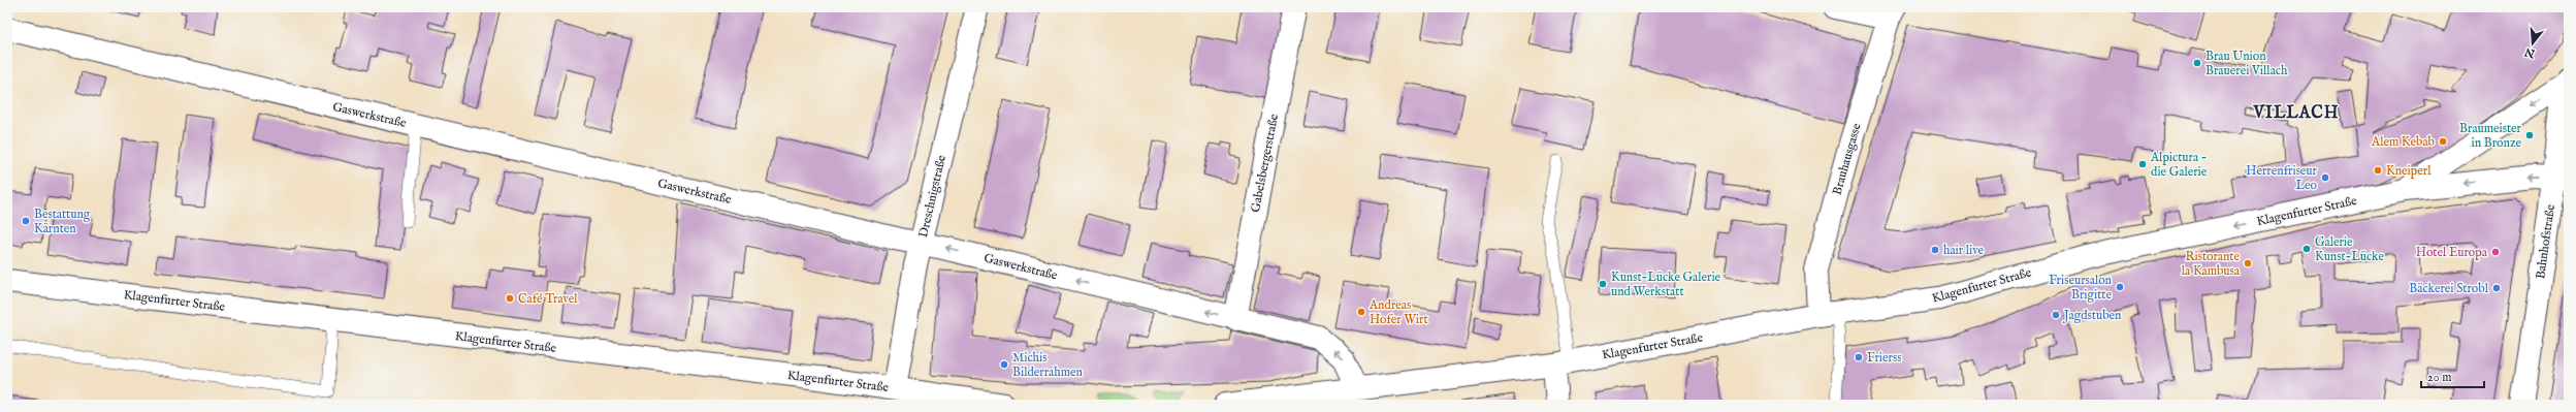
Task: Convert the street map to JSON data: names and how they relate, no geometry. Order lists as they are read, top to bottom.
{
  "streets": {
    "street": [
      "Gaswerkstraße",
      "Brauhausgasse",
      "Gabelsbergerstraße",
      "Dreschnigstraße",
      "Klagenfurter Straße",
      "Bahnhofstraße"
    ]
  },
  "crossings": [
    ["Gaswerkstraße", "Gabelsbergerstraße"],
    ["Gaswerkstraße", "Dreschnigstraße"],
    ["Gaswerkstraße", "Klagenfurter Straße"],
    ["Brauhausgasse", "Klagenfurter Straße"],
    ["Dreschnigstraße", "Klagenfurter Straße"],
    ["Klagenfurter Straße", "Bahnhofstraße"]
  ],
  "one_way": ["Klagenfurter Straße"],
  "districts": ["VILLACH"],
  "places": [
    "Brau Union Brauerei Villach",
    "Braumeister in Bronze",
    "Alem Kebab",
    "Alpictura - die Galerie",
    "Kneiperl",
    "Herrenfriseur Leo",
    "Bestattung Kärnten",
    "Galerie Kunst-Lücke",
    "hair live",
    "Hotel Europa",
    "Ristorante la Kambusa",
    "Kunst-Lücke Galerie und Werkstatt",
    "Friseursalon Brigitte",
    "Bäckerei Strobl",
    "Café Travel",
    "Andreas Hofer Wirt",
    "Jagdstuben",
    "Frierss",
    "Michis Bilderrahmen"
  ],
  "scale_bar": "20 m",
  "north": "bottom"
}
